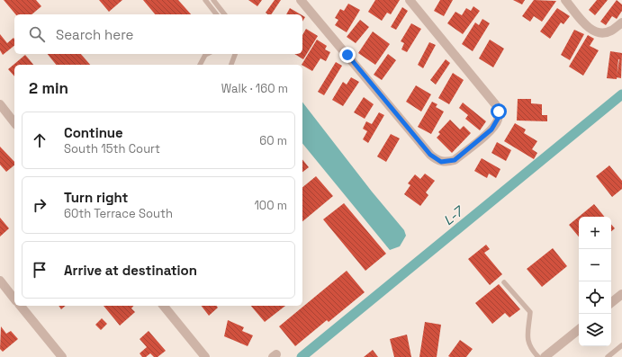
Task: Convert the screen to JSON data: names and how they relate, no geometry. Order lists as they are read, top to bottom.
{
  "water": ["L-7"],
  "page": {
    "search": "Search here",
    "heading": ["2 min", "Walk · 160 m"],
    "list": [
      ["Continue", "South 15th Court", "60 m"],
      ["Turn right", "60th Terrace South", "100 m"],
      "Arrive at destination"
    ],
    "map_buttons": ["+", "−"]
  }
}
